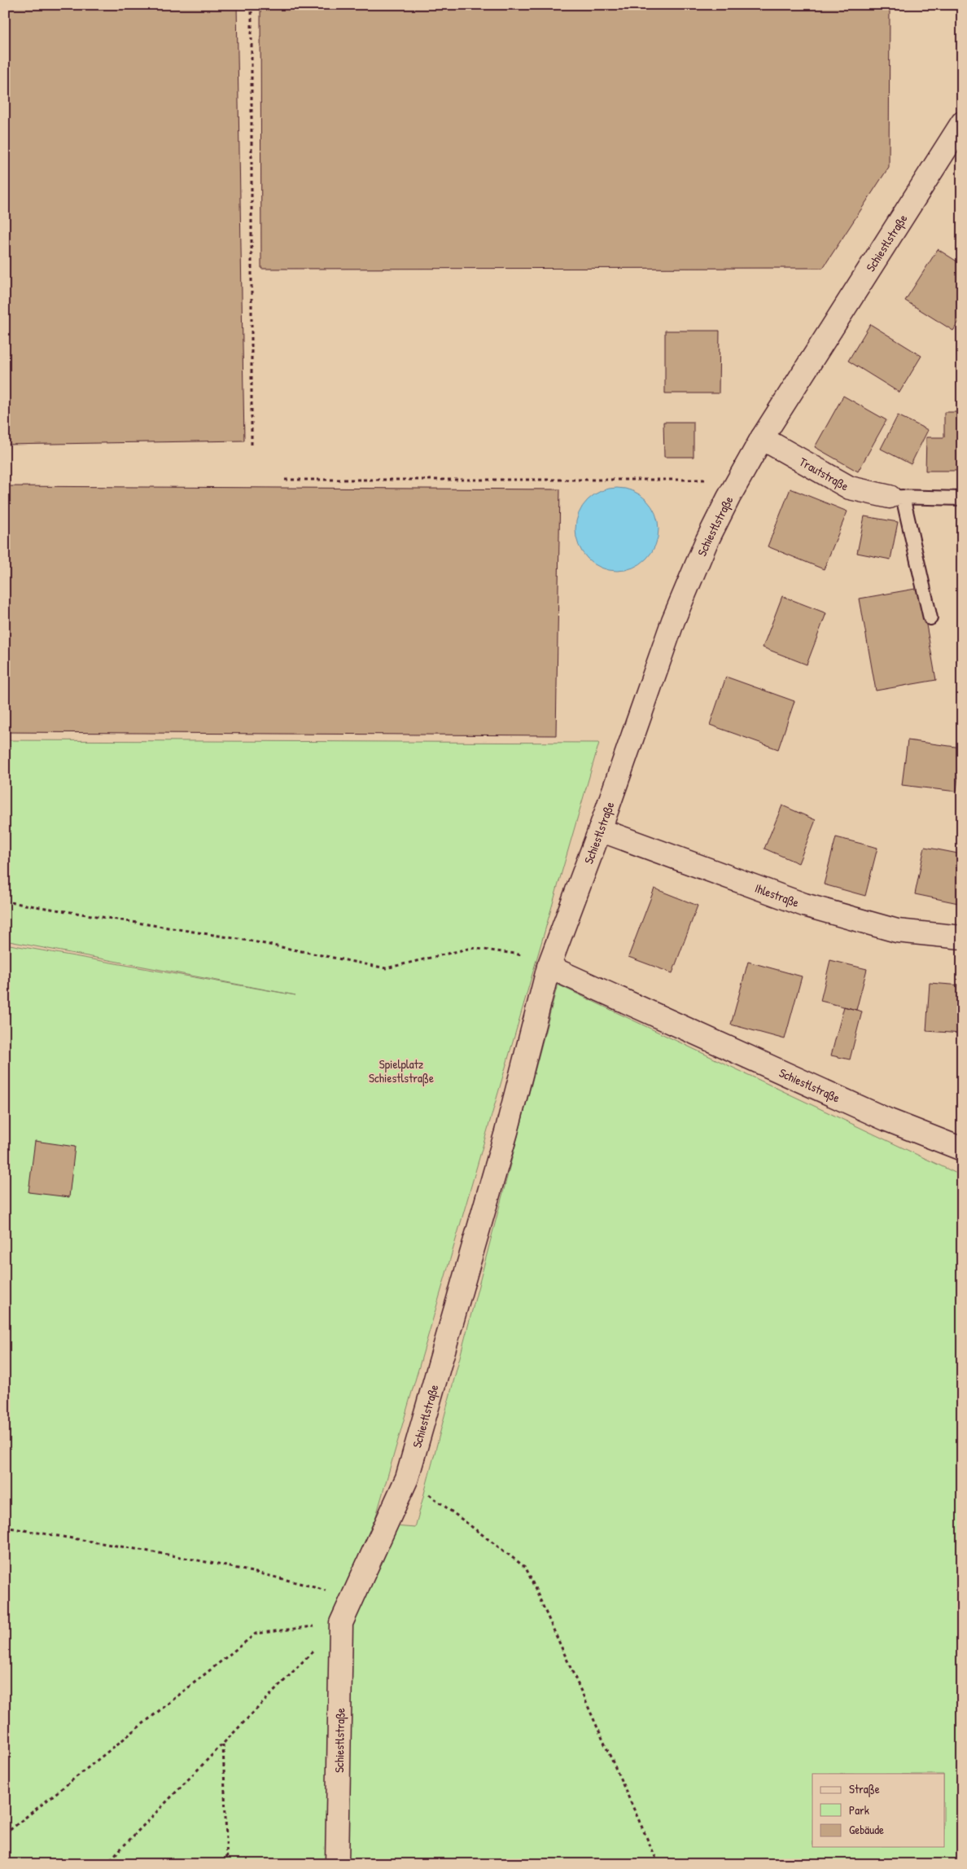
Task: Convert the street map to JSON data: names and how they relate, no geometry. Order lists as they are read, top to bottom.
{
  "streets": {
    "street": ["Schiestlstraße", "Trautstraße", "Ihlestraße"]
  },
  "crossings": [
    ["Schiestlstraße", "Trautstraße"],
    ["Schiestlstraße", "Ihlestraße"]
  ],
  "parks": ["Spielplatz Schiestlstraße"],
  "legend": ["Straße", "Park", "Gebäude"]
}
